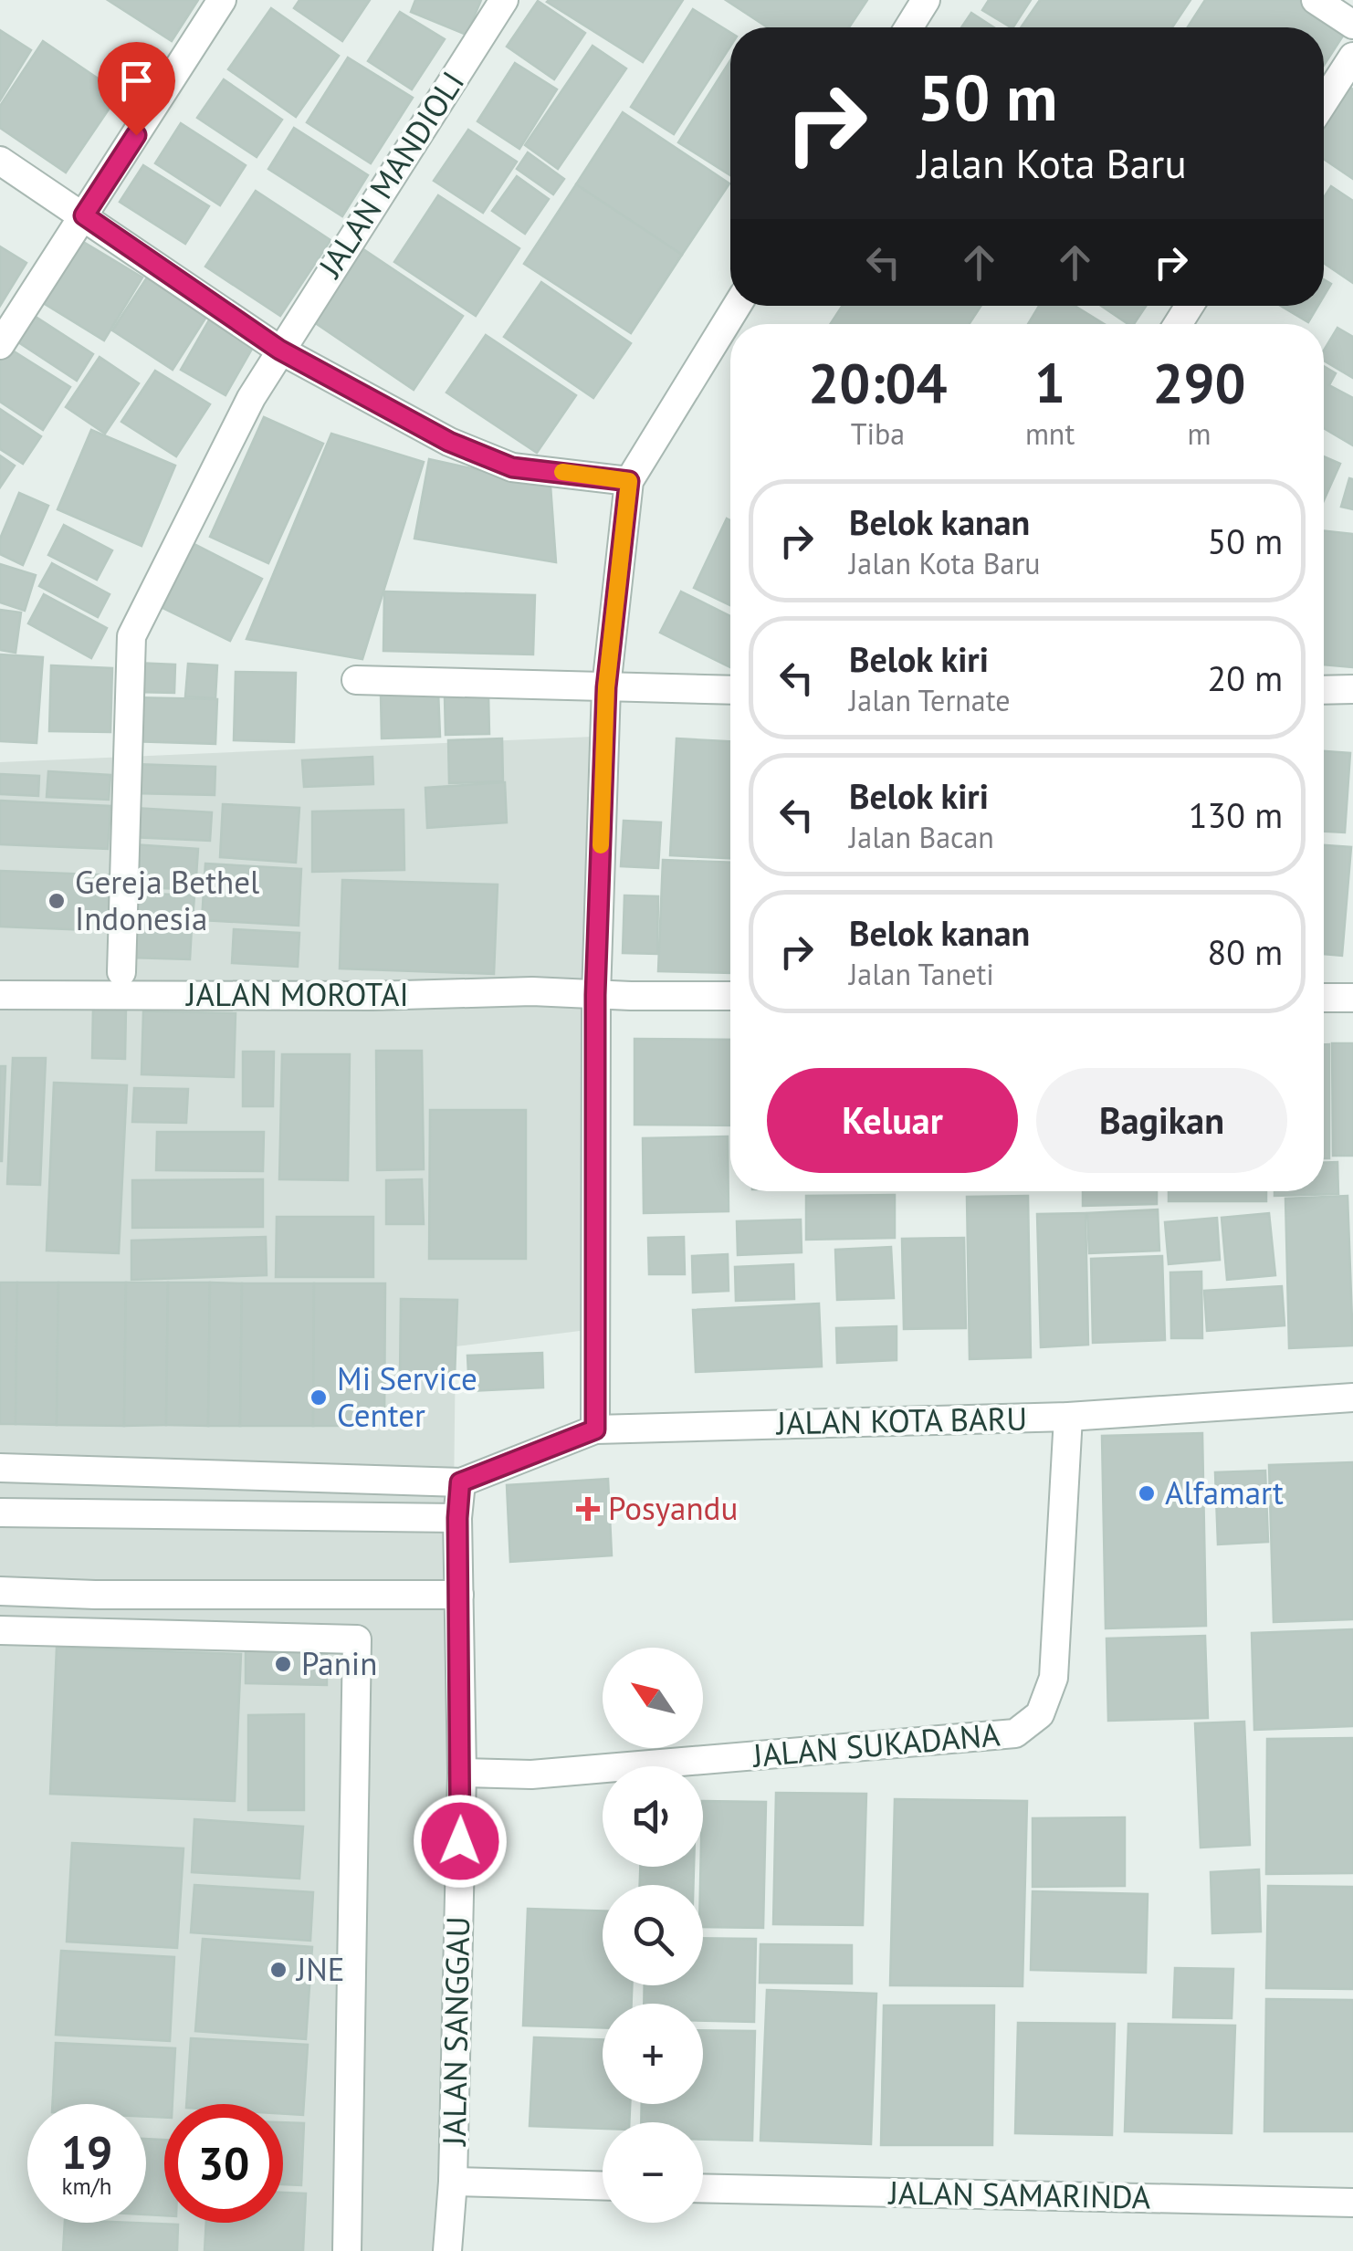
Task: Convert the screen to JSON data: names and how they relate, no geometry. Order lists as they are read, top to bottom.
{
  "streets": {
    "street": [
      "JALAN MANDIOLI",
      "JALAN MOROTAI",
      "JALAN KOTA BARU",
      "JALAN SUKADANA",
      "JALAN SANGGAU",
      "JALAN SAMARINDA"
    ]
  },
  "crossings": [
    ["JALAN KOTA BARU", "JALAN SUKADANA"],
    ["JALAN KOTA BARU", "JALAN SANGGAU"],
    ["JALAN SUKADANA", "JALAN SANGGAU"]
  ],
  "places": {
    "other": [
      "Gereja Bethel Indonesia",
      "Mi Service Center",
      "Alfamart",
      "Panin",
      "JNE"
    ],
    "health": ["Posyandu"]
  },
  "north": "top left",
  "page": {
    "turn": ["50 m", "Jalan Kota Baru"],
    "eta": [
      "20:04",
      "Tiba",
      "1",
      "mnt",
      "290",
      "m"
    ],
    "list": [
      {
        "name": "Belok kanan",
        "note": "Jalan Kota Baru",
        "value": "50 m"
      },
      {
        "name": "Belok kiri",
        "note": "Jalan Ternate",
        "value": "20 m"
      },
      {
        "name": "Belok kiri",
        "note": "Jalan Bacan",
        "value": "130 m"
      },
      {
        "name": "Belok kanan",
        "note": "Jalan Taneti",
        "value": "80 m"
      }
    ],
    "buttons": ["Keluar", "Bagikan"],
    "map_buttons": ["+", "−"],
    "speed": "19 km/h",
    "limit": "30"
  }
}
